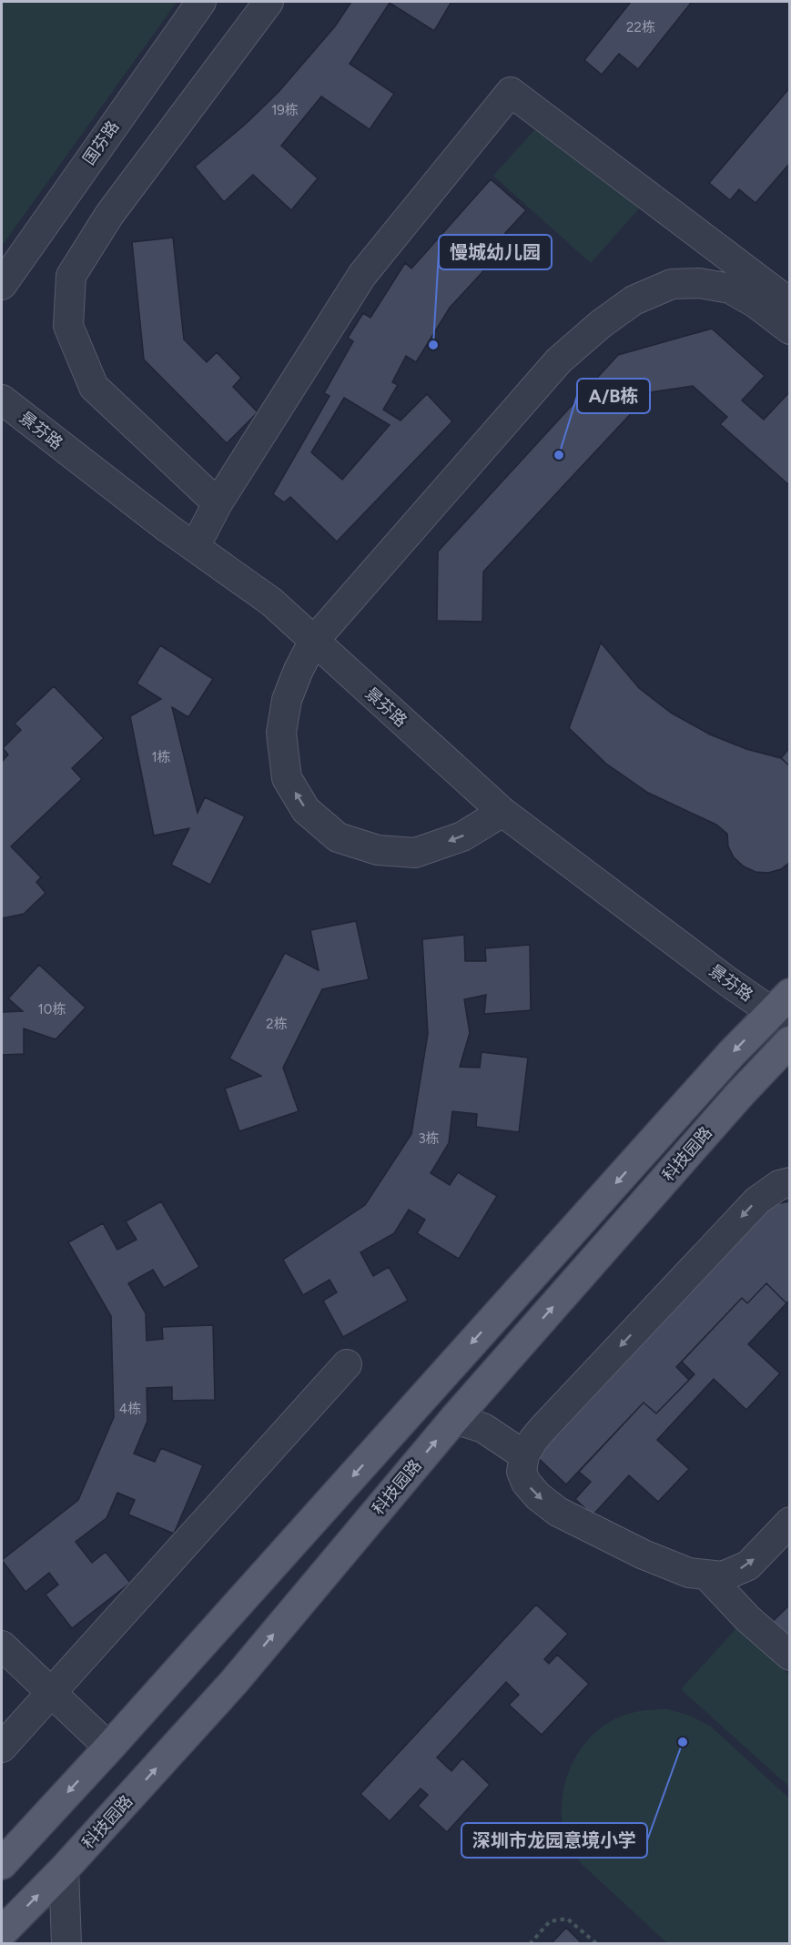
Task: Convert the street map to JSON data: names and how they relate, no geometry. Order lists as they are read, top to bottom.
{
  "streets": {
    "main road": ["科技园路"],
    "street": ["国芬路", "景芬路"]
  },
  "crossings": [
    ["景芬路", "科技园路"]
  ],
  "places": ["慢城幼儿园", "A/B栋", "深圳市龙园意境小学"],
  "house_numbers": [
    "22栋",
    "19栋",
    "1栋",
    "10栋",
    "2栋",
    "3栋",
    "4栋"
  ]
}
